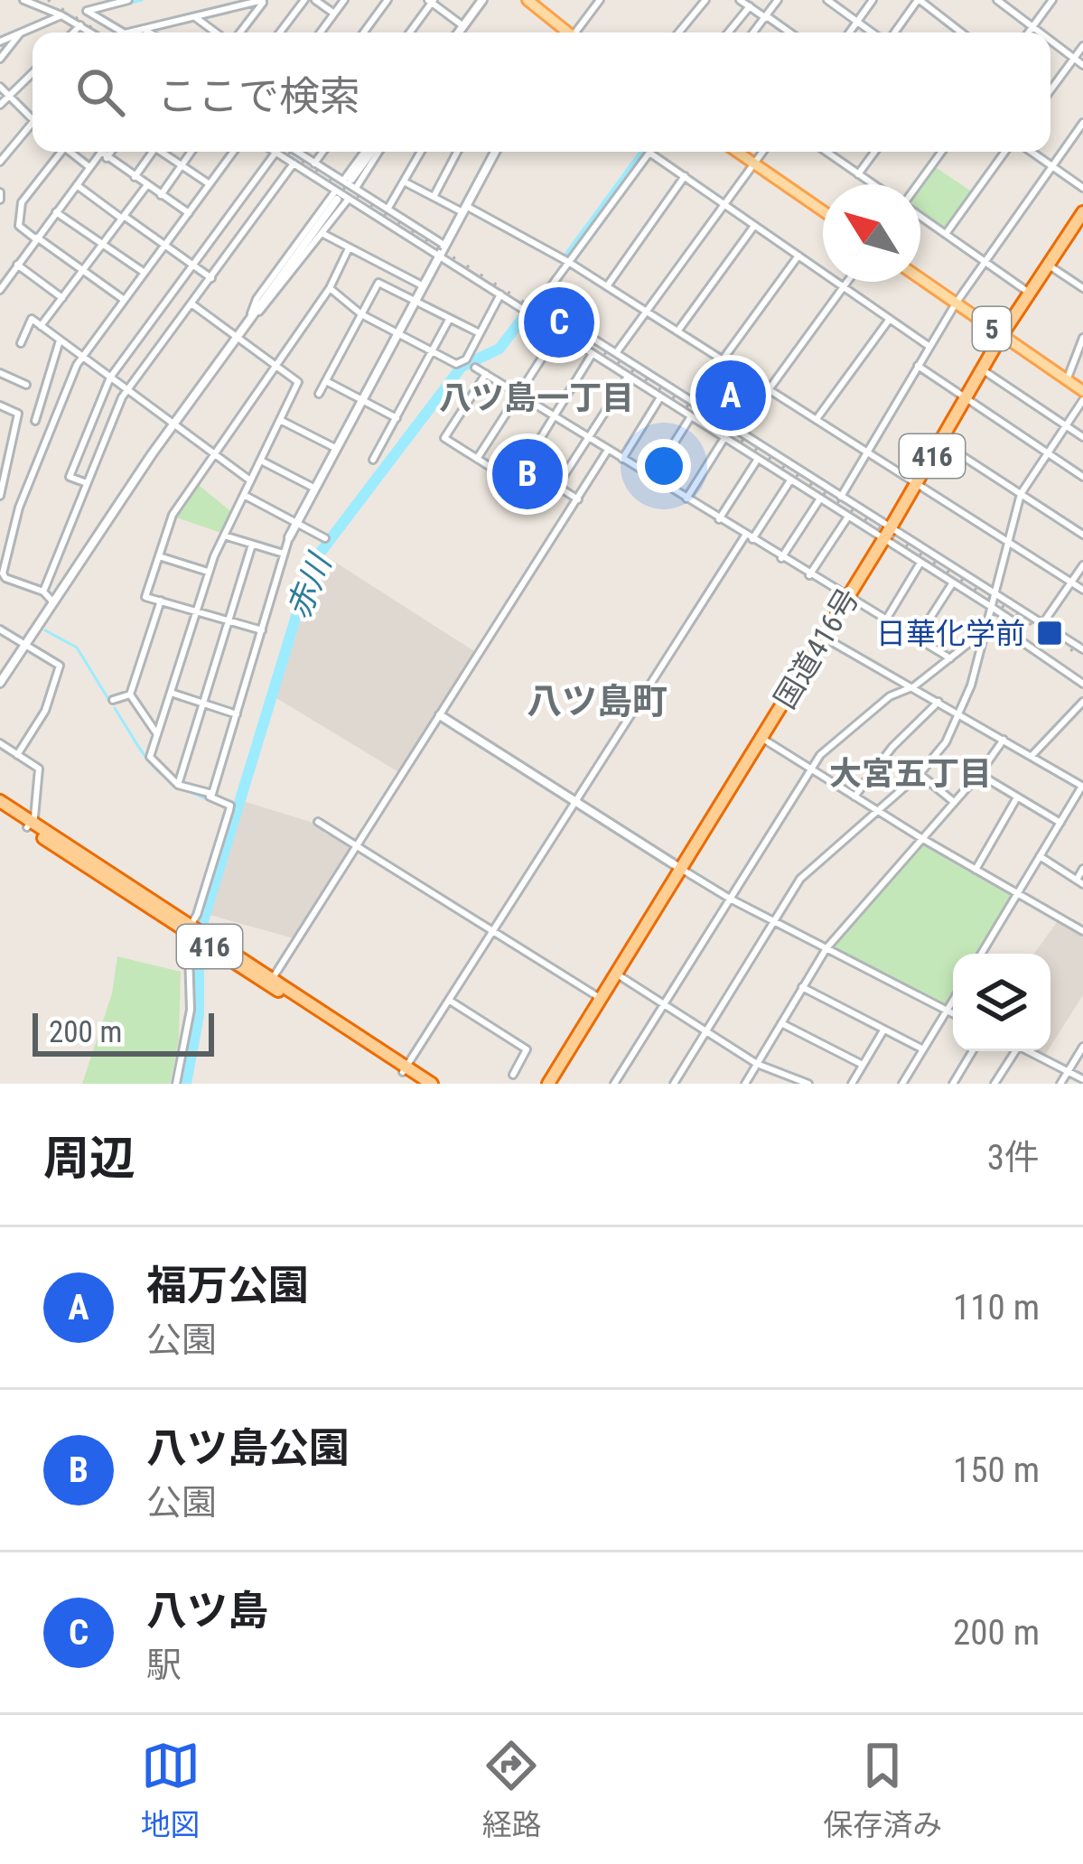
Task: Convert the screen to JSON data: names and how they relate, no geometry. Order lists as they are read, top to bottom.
{
  "streets": {
    "highway": ["416", "国道416号"],
    "main road": ["5"]
  },
  "crossings": [
    ["5", "国道416号"]
  ],
  "districts": ["八ツ島一丁目", "八ツ島町", "大宮五丁目"],
  "water": ["赤川"],
  "places": {
    "transit": ["日華化学前"]
  },
  "scale_bar": "200 m",
  "north": "top left",
  "page": {
    "search": "ここで検索",
    "pins": ["C", "A", "B"],
    "scale": "200 m",
    "heading": ["周辺", "3件"],
    "list": [
      {
        "mark": "A",
        "name": "福万公園",
        "note": "公園",
        "value": "110 m"
      },
      {
        "mark": "B",
        "name": "八ツ島公園",
        "note": "公園",
        "value": "150 m"
      },
      {
        "mark": "C",
        "name": "八ツ島",
        "note": "駅",
        "value": "200 m"
      }
    ],
    "nav": ["地図", "経路", "保存済み"]
  }
}
